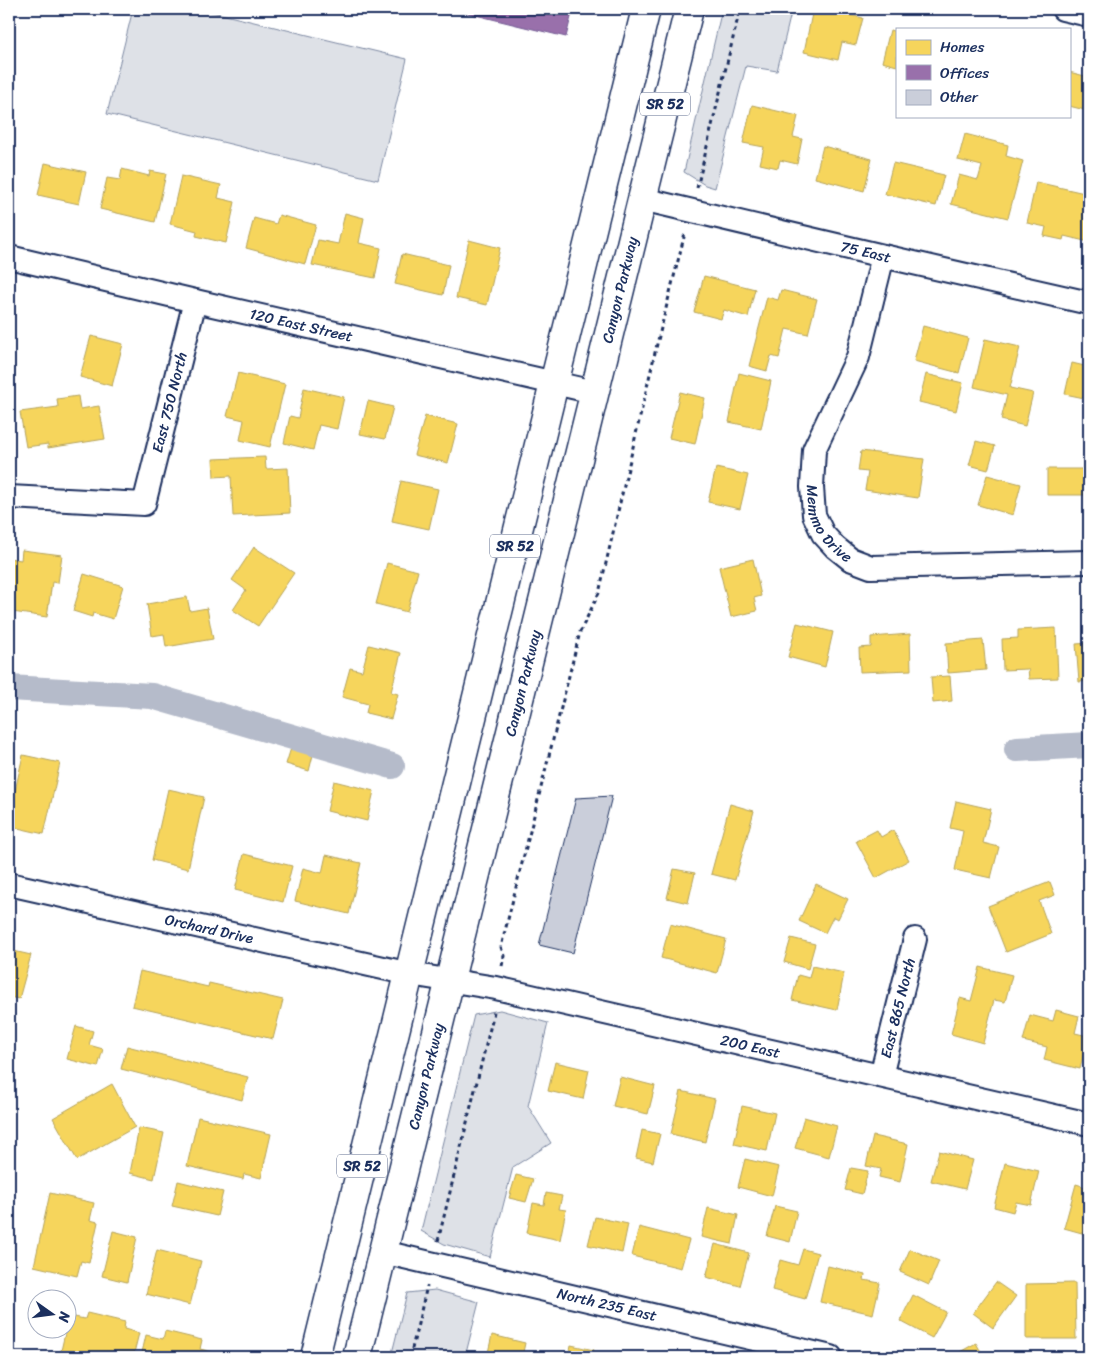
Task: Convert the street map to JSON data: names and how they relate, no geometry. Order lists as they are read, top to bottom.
{
  "streets": {
    "highway": ["SR 52", "Canyon Parkway"],
    "street": [
      "75 East",
      "120 East Street",
      "East 750 North",
      "Memmo Drive",
      "Orchard Drive",
      "East 865 North",
      "200 East",
      "North 235 East"
    ]
  },
  "crossings": [
    ["SR 52", "120 East Street"],
    ["SR 52", "Orchard Drive"],
    ["SR 52", "200 East"],
    ["75 East", "Canyon Parkway"],
    ["75 East", "Memmo Drive"],
    ["Canyon Parkway", "120 East Street"],
    ["Canyon Parkway", "200 East"],
    ["Canyon Parkway", "North 235 East"],
    ["120 East Street", "East 750 North"],
    ["Orchard Drive", "200 East"],
    ["East 865 North", "200 East"]
  ],
  "legend": ["Homes", "Offices", "Other"],
  "north": "right"
}
